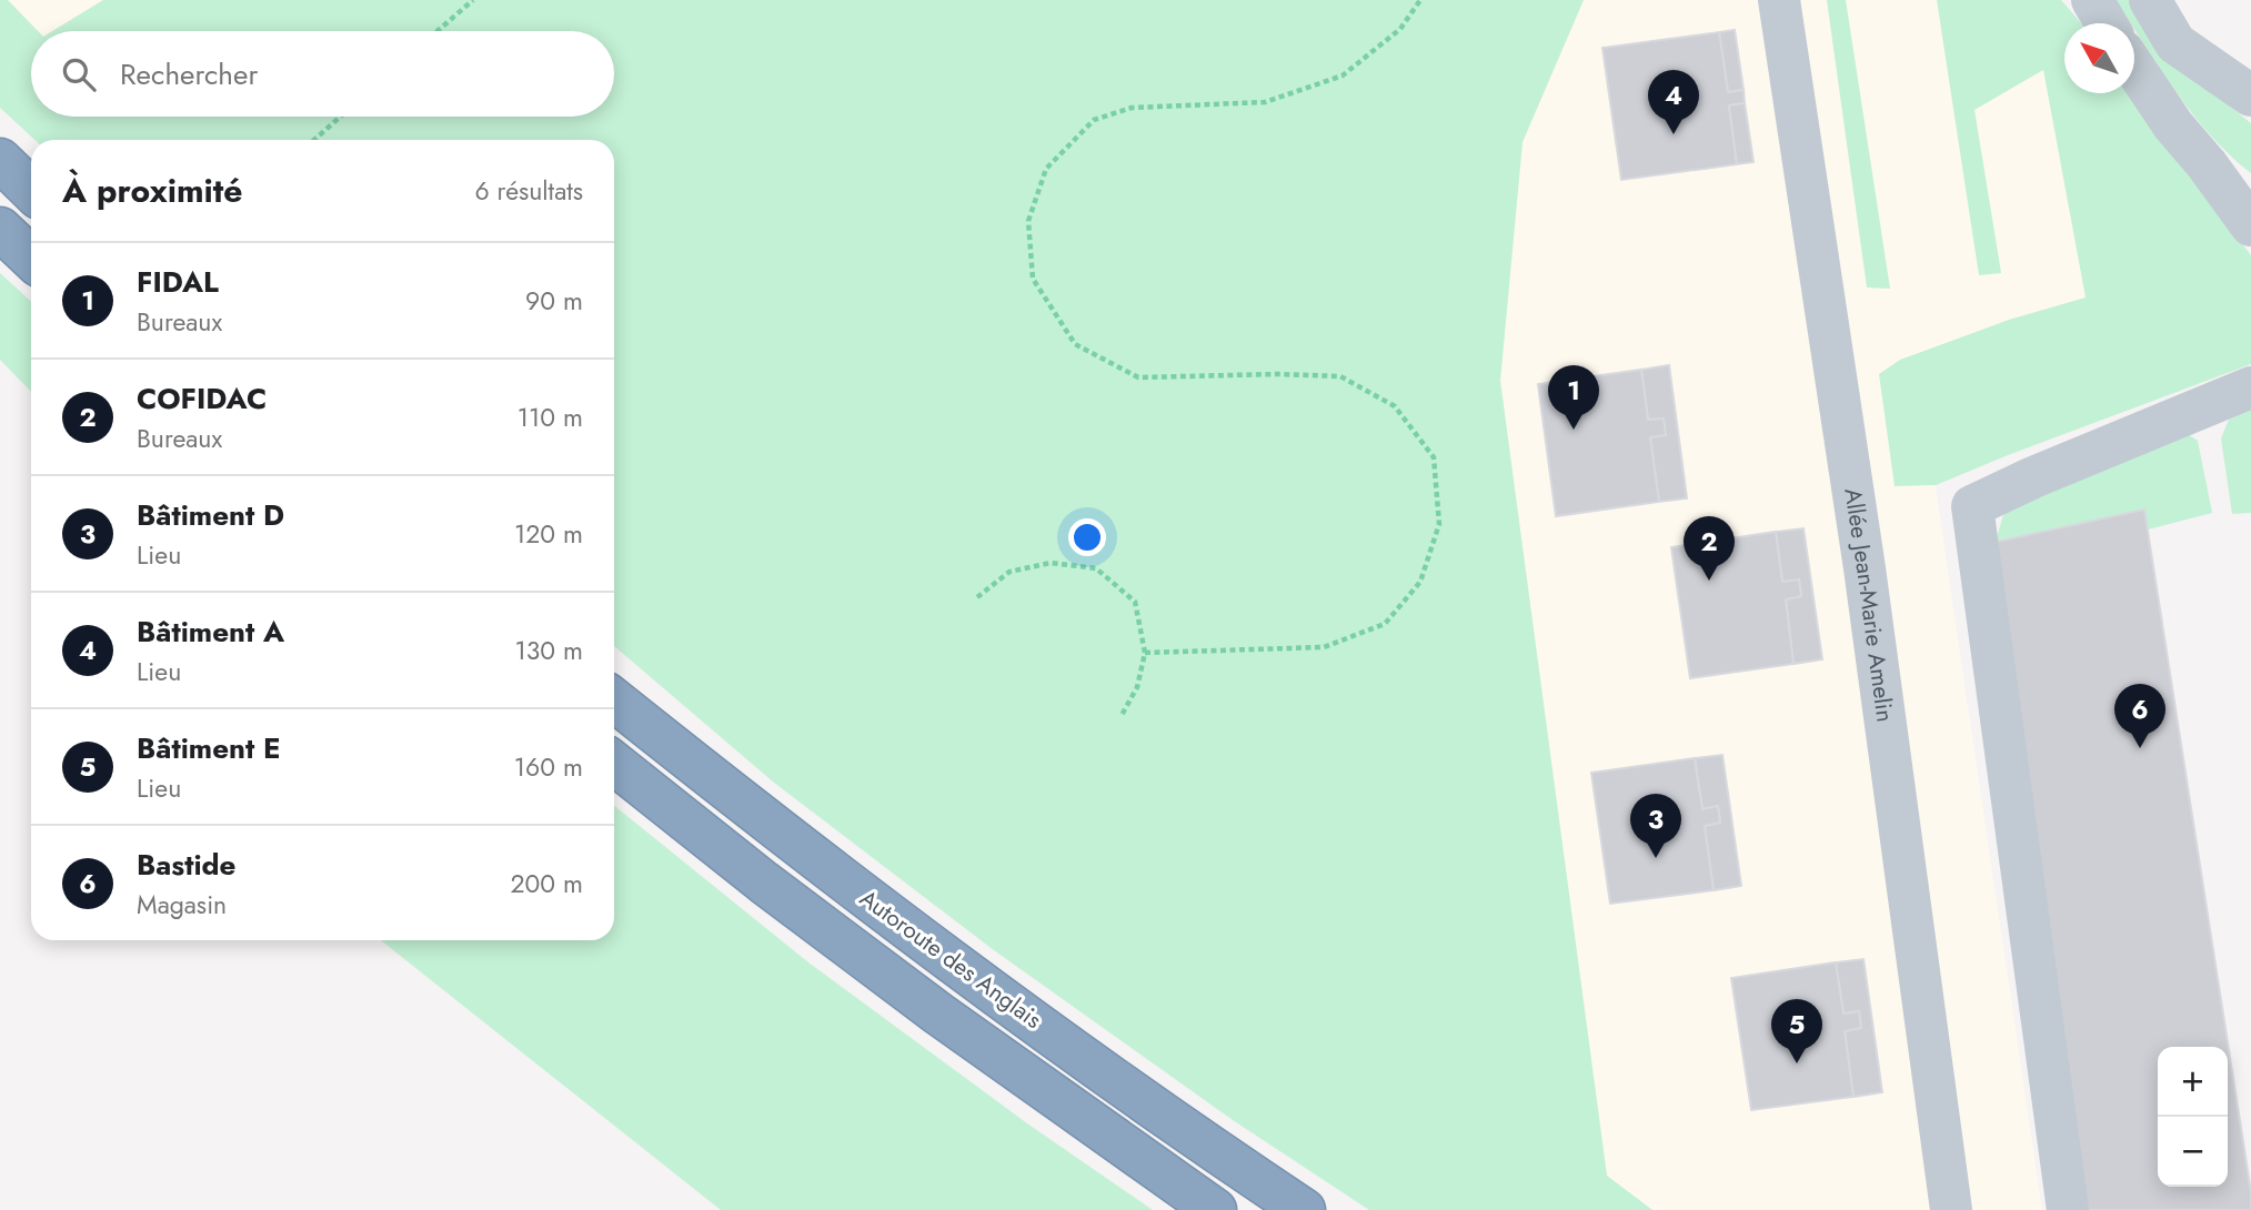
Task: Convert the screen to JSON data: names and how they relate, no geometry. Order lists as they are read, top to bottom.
{
  "streets": {
    "highway": ["Autoroute des Anglais"],
    "street": ["Allée Jean-Marie Amelin"]
  },
  "north": "top left",
  "page": {
    "search": "Rechercher",
    "pins": [
      "4",
      "1",
      "2",
      "6",
      "3",
      "5"
    ],
    "heading": ["À proximité", "6 résultats"],
    "list": [
      {
        "mark": "1",
        "name": "FIDAL",
        "note": "Bureaux",
        "value": "90 m"
      },
      {
        "mark": "2",
        "name": "COFIDAC",
        "note": "Bureaux",
        "value": "110 m"
      },
      {
        "mark": "3",
        "name": "Bâtiment D",
        "note": "Lieu",
        "value": "120 m"
      },
      {
        "mark": "4",
        "name": "Bâtiment A",
        "note": "Lieu",
        "value": "130 m"
      },
      {
        "mark": "5",
        "name": "Bâtiment E",
        "note": "Lieu",
        "value": "160 m"
      },
      {
        "mark": "6",
        "name": "Bastide",
        "note": "Magasin",
        "value": "200 m"
      }
    ],
    "map_buttons": ["+", "−"]
  }
}
